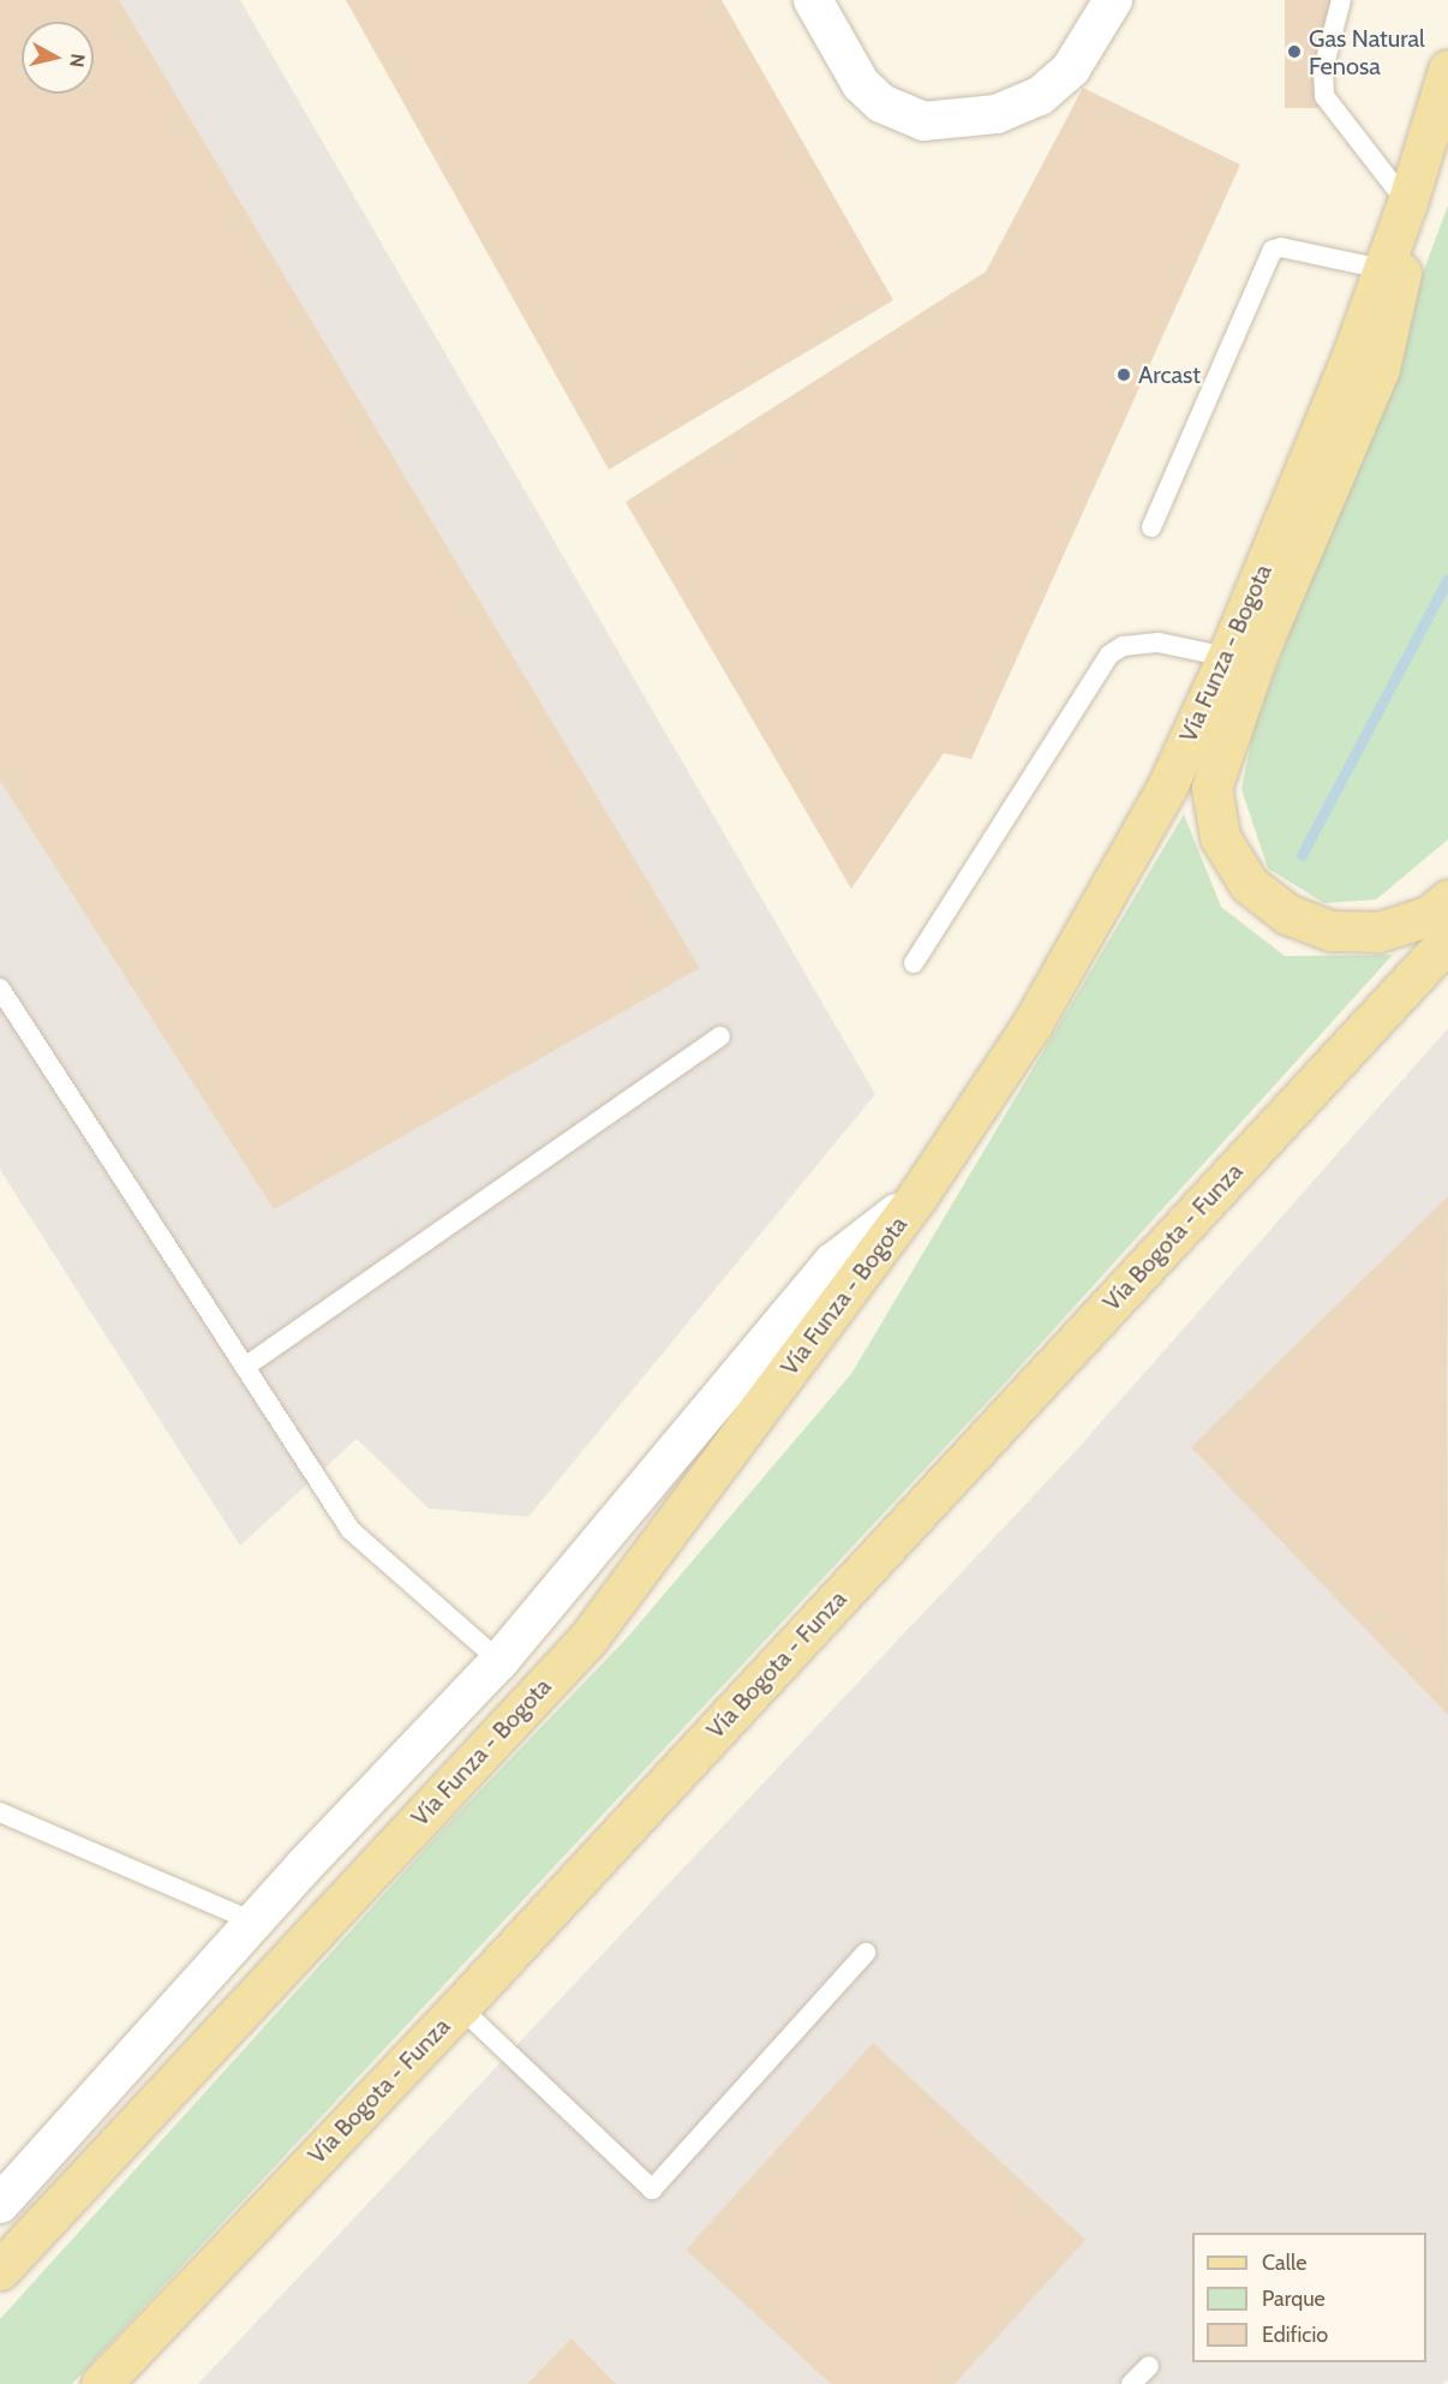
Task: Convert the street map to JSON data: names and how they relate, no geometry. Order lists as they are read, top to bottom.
{
  "streets": {
    "main road": ["Vía Funza - Bogota", "Vía Bogota - Funza"]
  },
  "places": ["Gas Natural Fenosa", "Arcast"],
  "legend": ["Calle", "Parque", "Edificio"],
  "north": "right"
}
